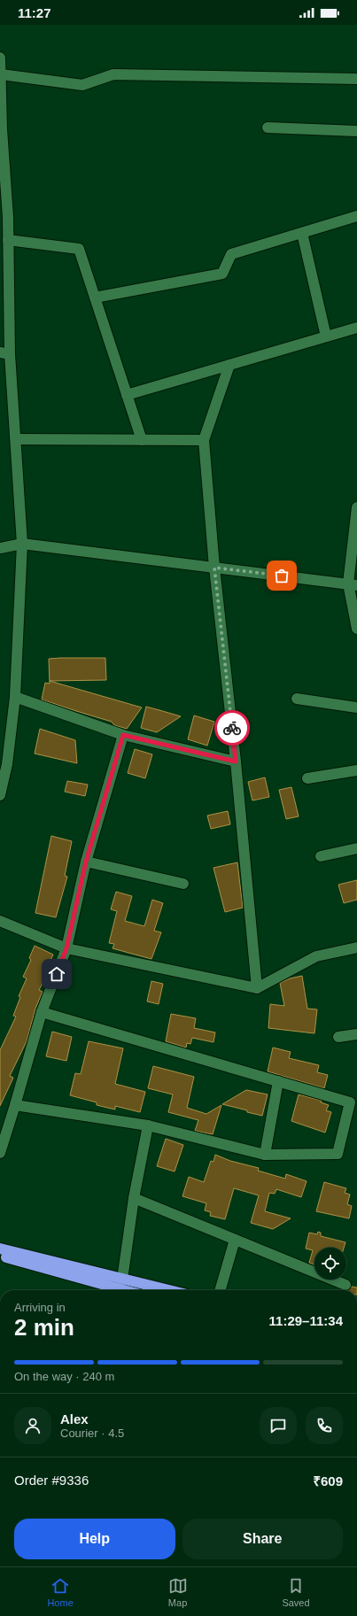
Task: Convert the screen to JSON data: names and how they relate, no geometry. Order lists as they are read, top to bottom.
{
  "page": {
    "status": "11:27",
    "heading": ["2 min", "Arriving in", "11:29–11:34"],
    "panel": [
      "Alex",
      "Courier · 4.5",
      "Order #9336",
      "₹609"
    ],
    "bar": "On the way · 240 m",
    "buttons": ["Help", "Share"],
    "tabs": ["Home", "Map", "Saved"]
  }
}
